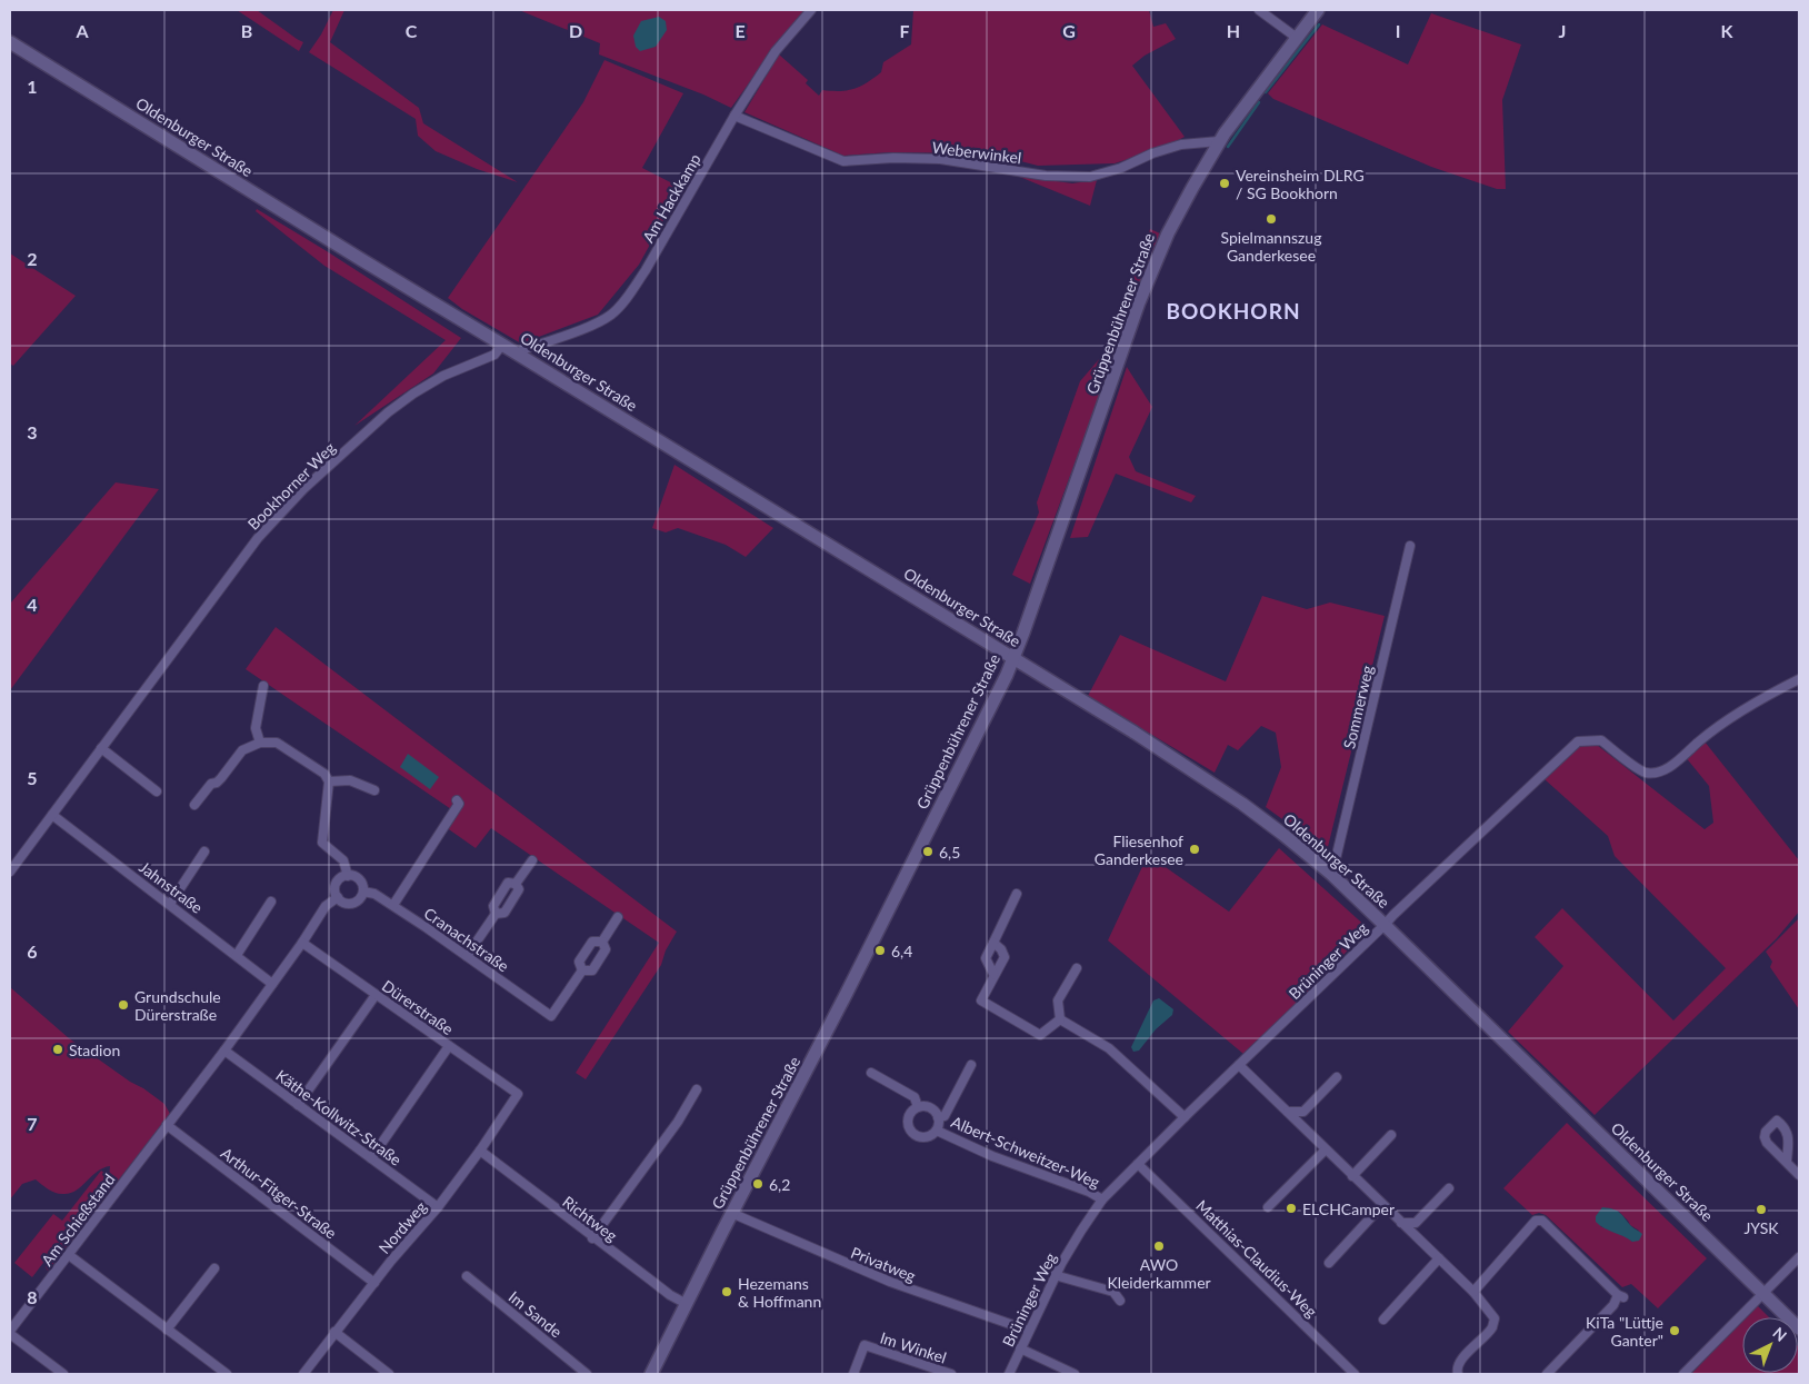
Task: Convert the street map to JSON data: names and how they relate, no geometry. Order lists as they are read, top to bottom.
{
  "streets": {
    "street": [
      "Oldenburger Straße",
      "Weberwinkel",
      "Am Hackkamp",
      "Grüppenbührener Straße",
      "Bookhorner Weg",
      "Sommerweg",
      "Jahnstraße",
      "Cranachstraße",
      "Brüninger Weg",
      "Dürerstraße",
      "Käthe-Kollwitz-Straße",
      "Albert-Schweitzer-Weg",
      "Arthur-Fitger-Straße",
      "Richtweg",
      "Am Schießstand",
      "Nordweg",
      "Matthias-Claudius-Weg",
      "Privatweg",
      "Im Sande",
      "Im Winkel"
    ]
  },
  "crossings": [
    ["Oldenburger Straße", "Am Hackkamp"],
    ["Oldenburger Straße", "Grüppenbührener Straße"],
    ["Oldenburger Straße", "Bookhorner Weg"],
    ["Oldenburger Straße", "Sommerweg"],
    ["Oldenburger Straße", "Brüninger Weg"],
    ["Weberwinkel", "Am Hackkamp"],
    ["Weberwinkel", "Grüppenbührener Straße"],
    ["Grüppenbührener Straße", "Richtweg"],
    ["Grüppenbührener Straße", "Privatweg"],
    ["Bookhorner Weg", "Jahnstraße"],
    ["Brüninger Weg", "Albert-Schweitzer-Weg"],
    ["Brüninger Weg", "Matthias-Claudius-Weg"],
    ["Brüninger Weg", "Privatweg"],
    ["Dürerstraße", "Nordweg"],
    ["Käthe-Kollwitz-Straße", "Nordweg"],
    ["Arthur-Fitger-Straße", "Am Schießstand"],
    ["Arthur-Fitger-Straße", "Nordweg"],
    ["Richtweg", "Nordweg"]
  ],
  "districts": ["BOOKHORN"],
  "places": [
    "Vereinsheim DLRG / SG Bookhorn",
    "Spielmannszug Ganderkesee",
    "Fliesenhof Ganderkesee",
    "6,5",
    "6,4",
    "Grundschule Dürerstraße",
    "Stadion",
    "6,2",
    "ELCHCamper",
    "JYSK",
    "AWO Kleiderkammer",
    "Hezemans & Hoffmann",
    "KiTa \"Lüttje Ganter\""
  ],
  "north": "top right",
  "grid": {
    "columns": [
      "A",
      "B",
      "C",
      "D",
      "E",
      "F",
      "G",
      "H",
      "I",
      "J",
      "K"
    ],
    "rows": [
      "1",
      "2",
      "3",
      "4",
      "5",
      "6",
      "7",
      "8"
    ]
  }
}
